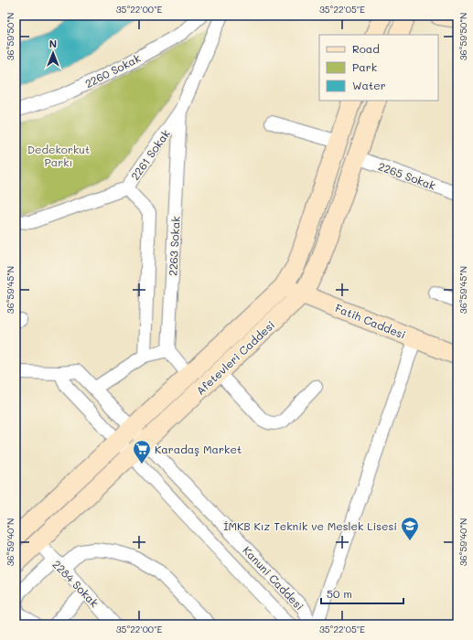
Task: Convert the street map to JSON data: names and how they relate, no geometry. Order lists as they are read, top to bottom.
{
  "streets": {
    "main road": ["Fatih Caddesi", "Afetevleri Caddesi"],
    "street": [
      "2260 Sokak",
      "2261 Sokak",
      "2265 Sokak",
      "2263 Sokak",
      "Kanuni Caddesi",
      "2284 Sokak"
    ]
  },
  "crossings": [
    ["2261 Sokak", "2263 Sokak"],
    ["2265 Sokak", "Afetevleri Caddesi"],
    ["Fatih Caddesi", "Afetevleri Caddesi"],
    ["Afetevleri Caddesi", "Kanuni Caddesi"],
    ["Afetevleri Caddesi", "2284 Sokak"]
  ],
  "parks": ["Dedekorkut Parkı"],
  "places": {
    "supermarket": ["Karadaş Market"],
    "school or university": ["İMKB Kız Teknik ve Meslek Lisesi"]
  },
  "legend": ["Road", "Park", "Water"],
  "scale_bar": "50 m",
  "north": "top",
  "coordinates": [
    "35°22'00\"E",
    "35°22'05\"E",
    "36°59'50\"N",
    "36°59'45\"N",
    "36°59'40\"N"
  ]
}
